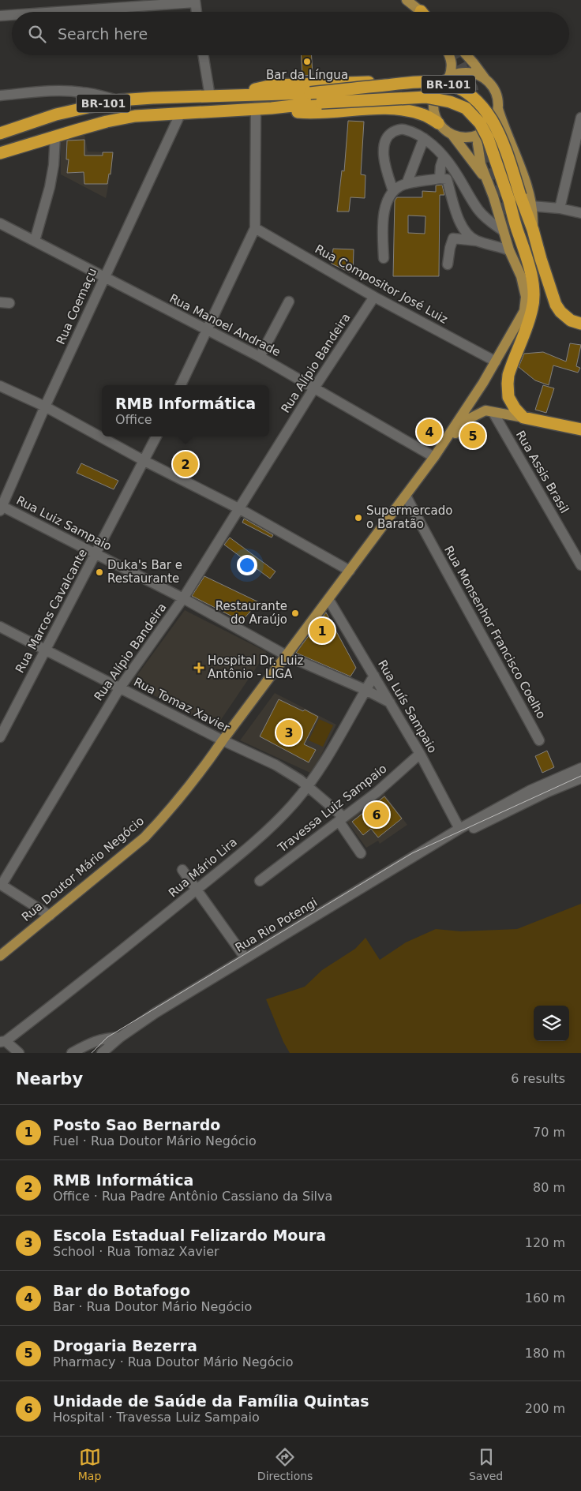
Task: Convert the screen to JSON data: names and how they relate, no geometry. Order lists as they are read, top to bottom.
{
  "streets": {
    "highway": ["BR-101"],
    "main road": ["Rua Doutor Mário Negócio"],
    "street": [
      "Rua Compositor José Luiz",
      "Rua Coemaçu",
      "Rua Manoel Andrade",
      "Rua Alípio Bandeira",
      "Rua Assis Brasil",
      "Rua Luiz Sampaio",
      "Rua Marcos Cavalcante",
      "Rua Monsenhor Francisco Coelho",
      "Rua Tomaz Xavier",
      "Rua Luís Sampaio",
      "Travessa Luiz Sampaio",
      "Rua Mário Lira",
      "Rua Rio Potengi"
    ]
  },
  "crossings": [
    ["BR-101", "Rua Coemaçu"],
    ["BR-101", "Rua Doutor Mário Negócio"],
    ["Rua Compositor José Luiz", "Rua Alípio Bandeira"],
    ["Rua Compositor José Luiz", "Rua Doutor Mário Negócio"],
    ["Rua Coemaçu", "Rua Manoel Andrade"],
    ["Rua Coemaçu", "Rua Luiz Sampaio"],
    ["Rua Manoel Andrade", "Rua Alípio Bandeira"],
    ["Rua Manoel Andrade", "Rua Doutor Mário Negócio"],
    ["Rua Alípio Bandeira", "Rua Luiz Sampaio"],
    ["Rua Alípio Bandeira", "Rua Tomaz Xavier"],
    ["Rua Assis Brasil", "Rua Doutor Mário Negócio"],
    ["Rua Luiz Sampaio", "Rua Marcos Cavalcante"],
    ["Rua Luiz Sampaio", "Rua Luís Sampaio"],
    ["Rua Luiz Sampaio", "Rua Mário Lira"],
    ["Rua Luiz Sampaio", "Rua Doutor Mário Negócio"],
    ["Rua Marcos Cavalcante", "Rua Tomaz Xavier"],
    ["Rua Monsenhor Francisco Coelho", "Rua Doutor Mário Negócio"],
    ["Rua Tomaz Xavier", "Travessa Luiz Sampaio"],
    ["Rua Tomaz Xavier", "Rua Mário Lira"],
    ["Rua Tomaz Xavier", "Rua Doutor Mário Negócio"],
    ["Rua Luís Sampaio", "Travessa Luiz Sampaio"],
    ["Rua Luís Sampaio", "Rua Mário Lira"],
    ["Rua Luís Sampaio", "Rua Doutor Mário Negócio"],
    ["Rua Luís Sampaio", "Rua Rio Potengi"]
  ],
  "places": {
    "other": [
      "Bar da Língua",
      "Supermercado o Baratão",
      "Duka's Bar e Restaurante",
      "Restaurante do Araújo"
    ],
    "health": ["Hospital Dr. Luiz Antônio - LIGA"]
  },
  "page": {
    "search": "Search here",
    "popup": ["RMB Informática", "Office"],
    "pins": [
      "4",
      "5",
      "2",
      "1",
      "3",
      "6"
    ],
    "heading": ["Nearby", "6 results"],
    "list": [
      {
        "mark": "1",
        "name": "Posto Sao Bernardo",
        "note": "Fuel · Rua Doutor Mário Negócio",
        "value": "70 m"
      },
      {
        "mark": "2",
        "name": "RMB Informática",
        "note": "Office · Rua Padre Antônio Cassiano da Silva",
        "value": "80 m"
      },
      {
        "mark": "3",
        "name": "Escola Estadual Felizardo Moura",
        "note": "School · Rua Tomaz Xavier",
        "value": "120 m"
      },
      {
        "mark": "4",
        "name": "Bar do Botafogo",
        "note": "Bar · Rua Doutor Mário Negócio",
        "value": "160 m"
      },
      {
        "mark": "5",
        "name": "Drogaria Bezerra",
        "note": "Pharmacy · Rua Doutor Mário Negócio",
        "value": "180 m"
      },
      {
        "mark": "6",
        "name": "Unidade de Saúde da Família Quintas",
        "note": "Hospital · Travessa Luiz Sampaio",
        "value": "200 m"
      }
    ],
    "nav": ["Map", "Directions", "Saved"]
  }
}
